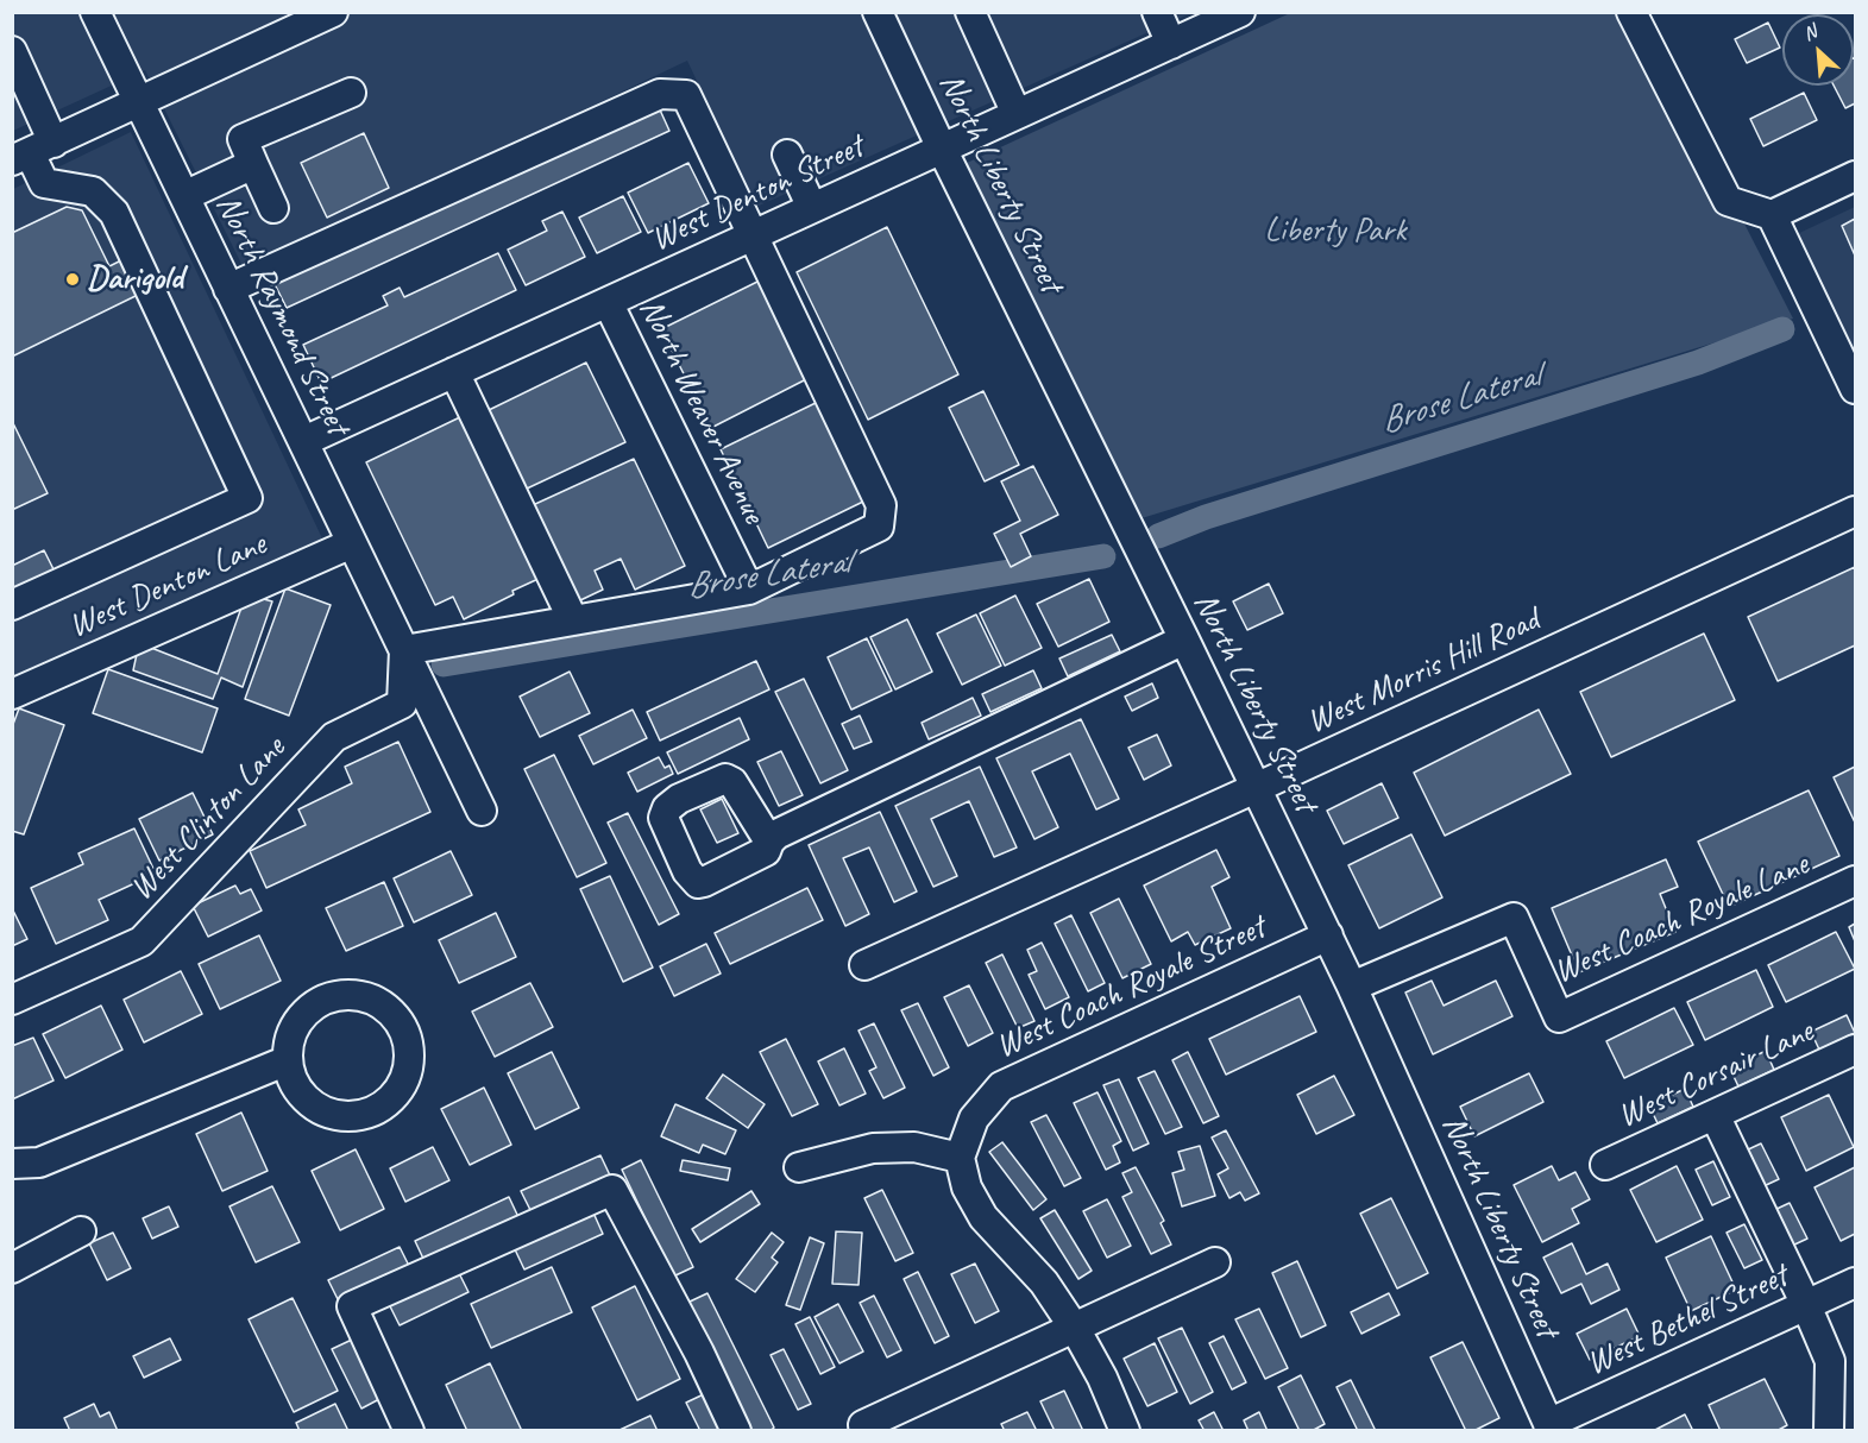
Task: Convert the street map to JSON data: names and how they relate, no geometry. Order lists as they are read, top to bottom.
{
  "streets": {
    "street": [
      "North Liberty Street",
      "West Denton Street",
      "North Raymond Street",
      "North Weaver Avenue",
      "West Denton Lane",
      "West Morris Hill Road",
      "West Clinton Lane",
      "West Coach Royale Lane",
      "West Coach Royale Street",
      "West Corsair Lane",
      "West Bethel Street"
    ]
  },
  "crossings": [
    ["North Liberty Street", "West Denton Street"],
    ["North Liberty Street", "West Morris Hill Road"],
    ["North Liberty Street", "West Coach Royale Lane"],
    ["North Liberty Street", "West Coach Royale Street"],
    ["North Liberty Street", "West Bethel Street"],
    ["West Denton Street", "North Raymond Street"],
    ["West Denton Street", "North Weaver Avenue"],
    ["North Raymond Street", "West Denton Lane"],
    ["North Raymond Street", "West Clinton Lane"]
  ],
  "water": ["Brose Lateral"],
  "parks": ["Liberty Park"],
  "places": ["Darigold"],
  "north": "top left"
}
